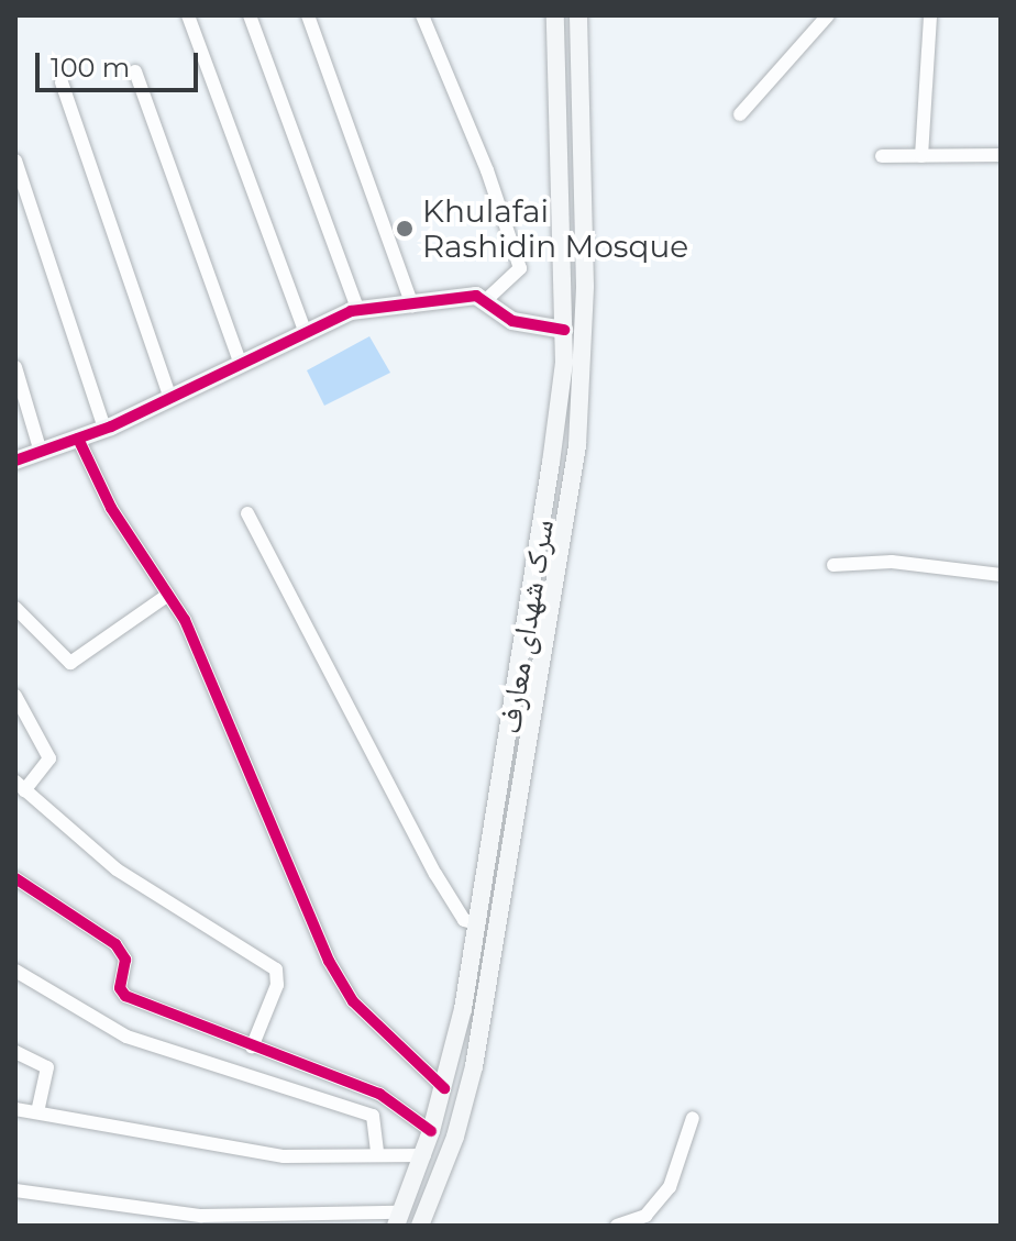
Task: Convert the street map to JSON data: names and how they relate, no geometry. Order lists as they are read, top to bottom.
{
  "streets": {
    "main road": ["سرک شهدای معارف"]
  },
  "places": ["Khulafai Rashidin Mosque"],
  "scale_bar": "100 m"
}
